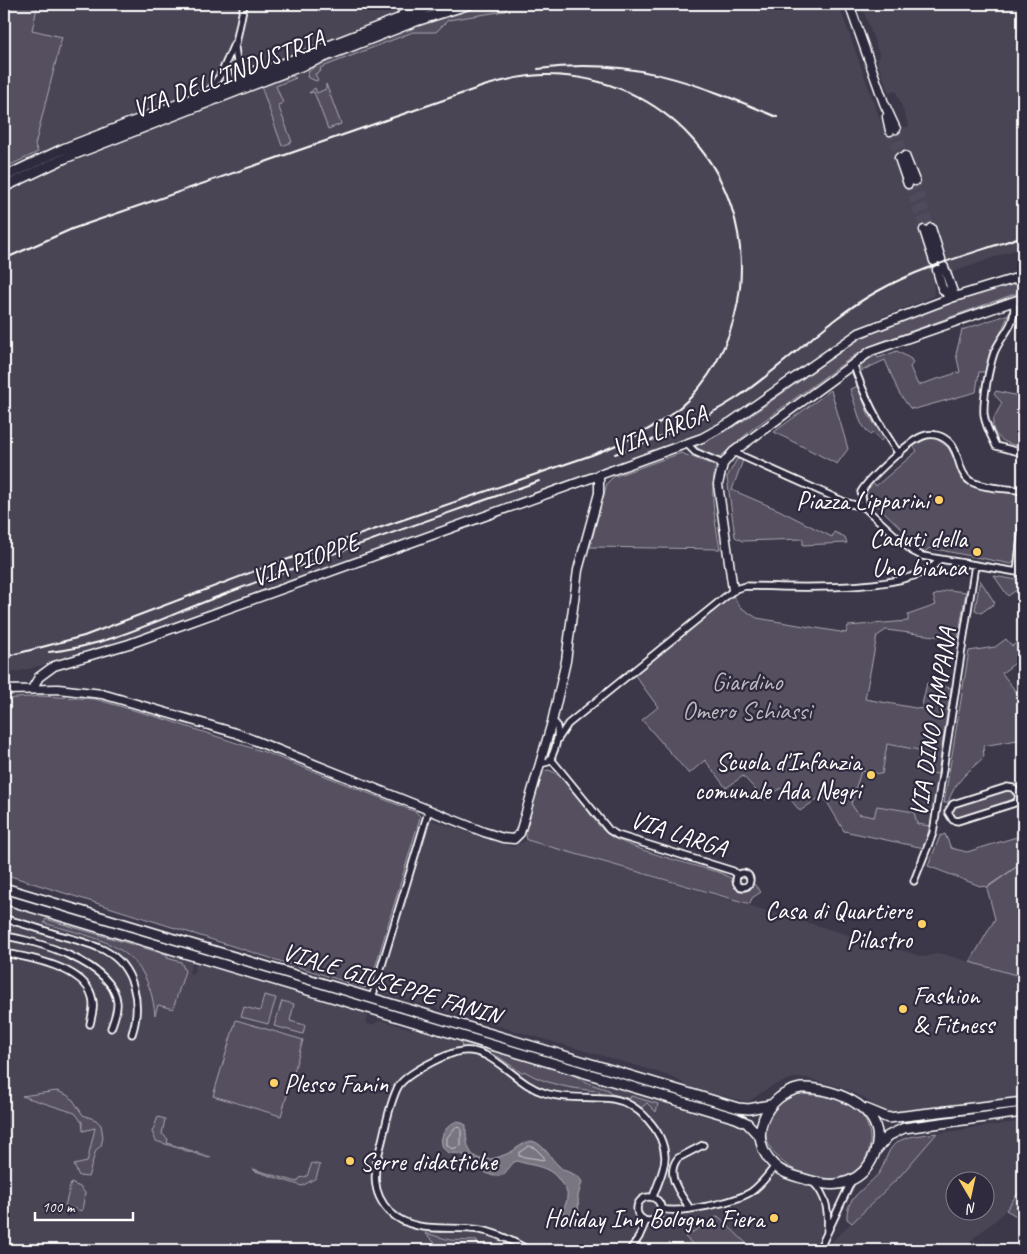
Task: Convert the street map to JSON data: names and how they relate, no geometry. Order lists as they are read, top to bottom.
{
  "streets": {
    "main road": ["VIA DELL'INDUSTRIA", "VIALE GIUSEPPE FANIN"],
    "street": ["VIA LARGA", "VIA PIOPPE", "VIA DINO CAMPANA"]
  },
  "crossings": [
    ["VIA LARGA", "VIA PIOPPE"]
  ],
  "parks": ["Giardino Omero Schiassi"],
  "places": [
    "Piazza Lipparini",
    "Caduti della Uno bianca",
    "Scuola d'Infanzia comunale Ada Negri",
    "Casa di Quartiere Pilastro",
    "Fashion & Fitness",
    "Plesso Fanin",
    "Serre didattiche",
    "Holiday Inn Bologna Fiera"
  ],
  "scale_bar": "100 m",
  "north": "bottom"
}
